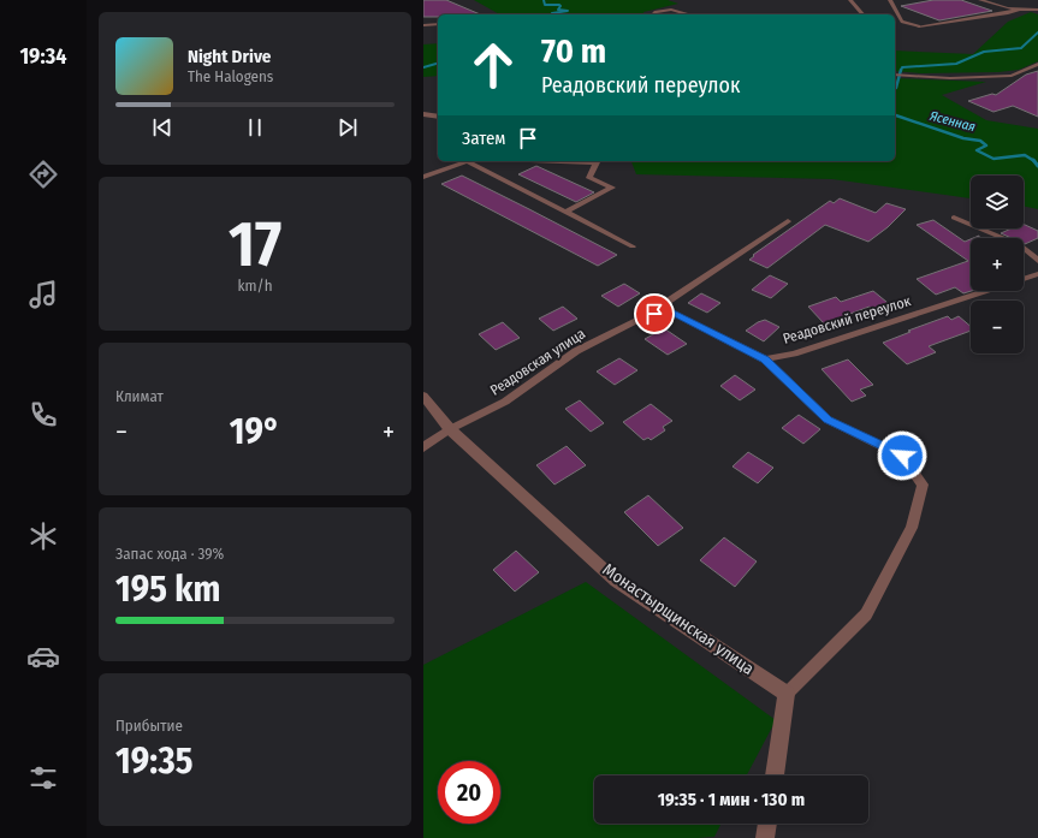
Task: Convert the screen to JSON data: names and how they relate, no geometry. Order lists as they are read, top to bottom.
{
  "streets": {
    "street": ["Монастырщинская улица"],
    "lane": ["Реадовский переулок", "Реадовская улица"]
  },
  "crossings": [
    ["Реадовская улица", "Монастырщинская улица"]
  ],
  "water": ["Ясенная"],
  "page": {
    "tabs": "19:34",
    "turn": ["70 m", "Реадовский переулок"],
    "song": ["Night Drive", "The Halogens"],
    "then": "Затем",
    "map_buttons": ["+", "−"],
    "tile": [
      ["17", "km/h"],
      "Климат",
      ["Запас хода · 39%", "195 km"],
      ["Прибытие", "19:35"]
    ],
    "heat": ["−", "19°", "+"],
    "limit": "20",
    "trip": "19:35 · 1 мин · 130 m"
  }
}
